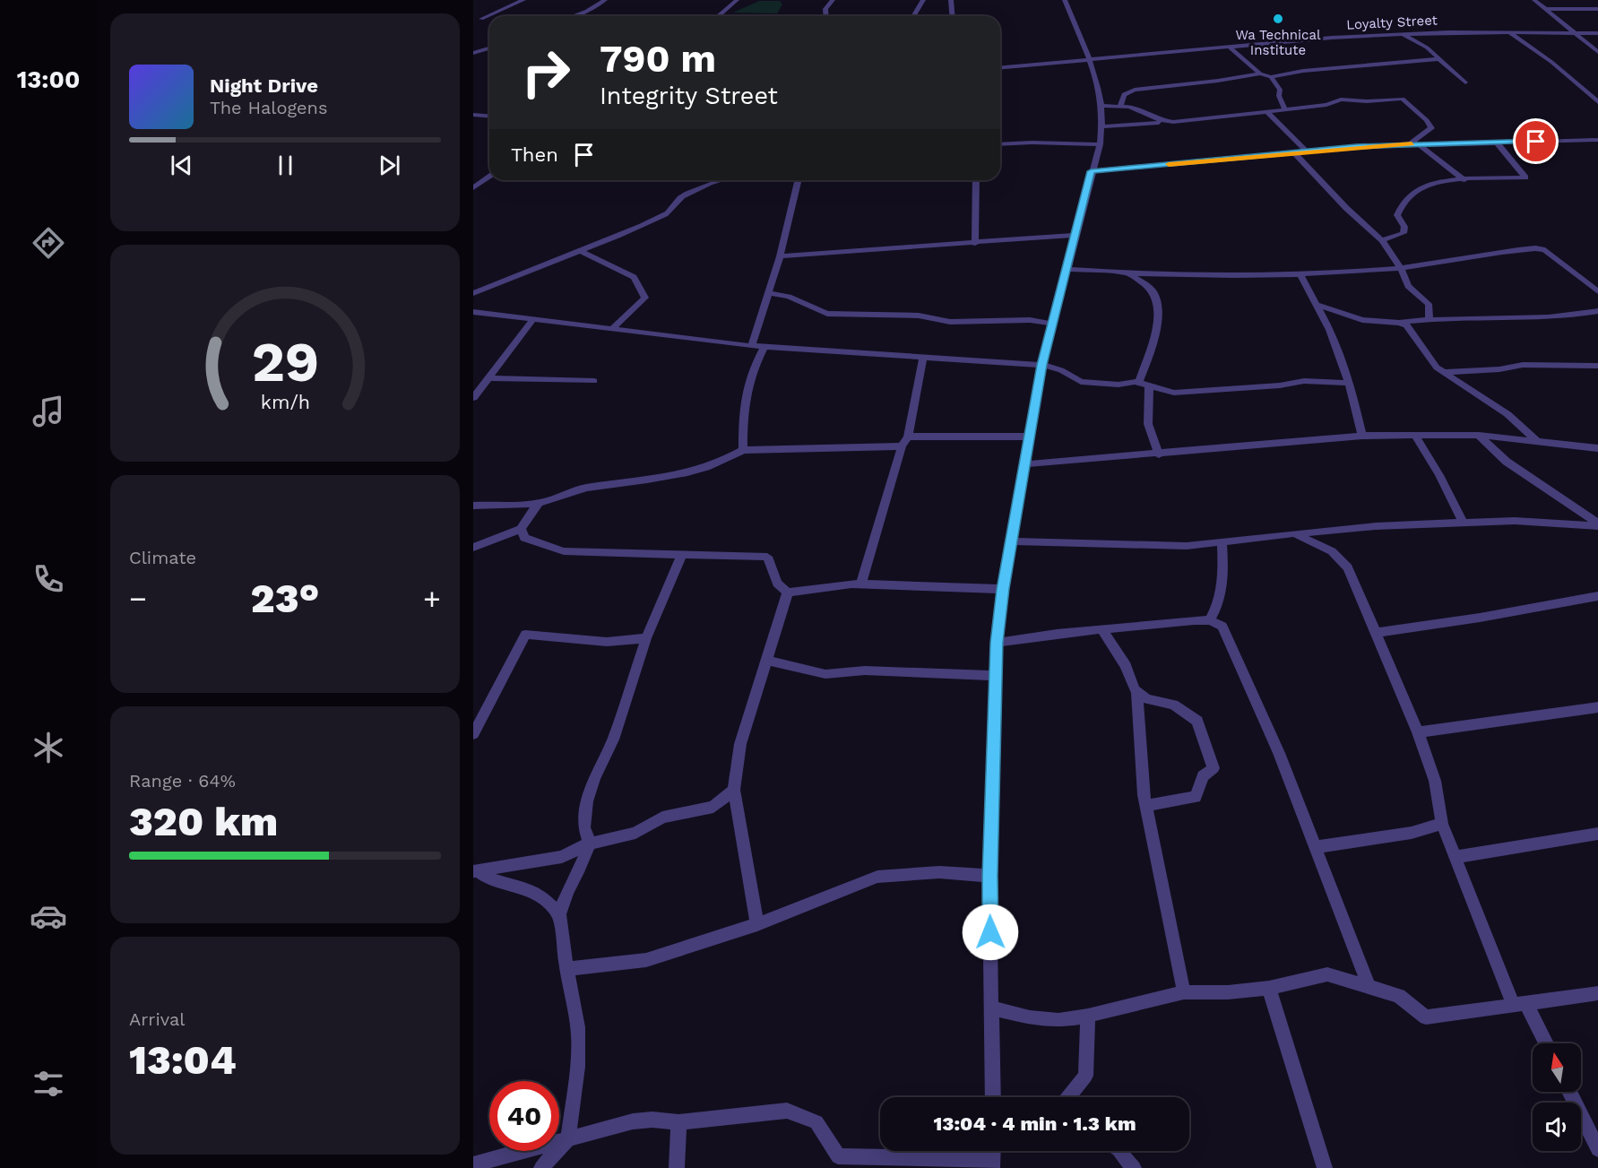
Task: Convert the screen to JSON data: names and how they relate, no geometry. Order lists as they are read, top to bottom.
{
  "streets": {
    "street": ["Loyalty Street"]
  },
  "places": ["Wa Technical Institute"],
  "north": "top",
  "page": {
    "tabs": "13:00",
    "turn": ["790 m", "Integrity Street"],
    "song": ["Night Drive", "The Halogens"],
    "then": "Then",
    "tile": [
      "Climate",
      ["Range · 64%", "320 km"],
      ["Arrival", "13:04"]
    ],
    "heat": ["−", "23°", "+"],
    "limit": "40",
    "trip": "13:04 · 4 min · 1.3 km",
    "gauge": ["29", "km/h"]
  }
}
